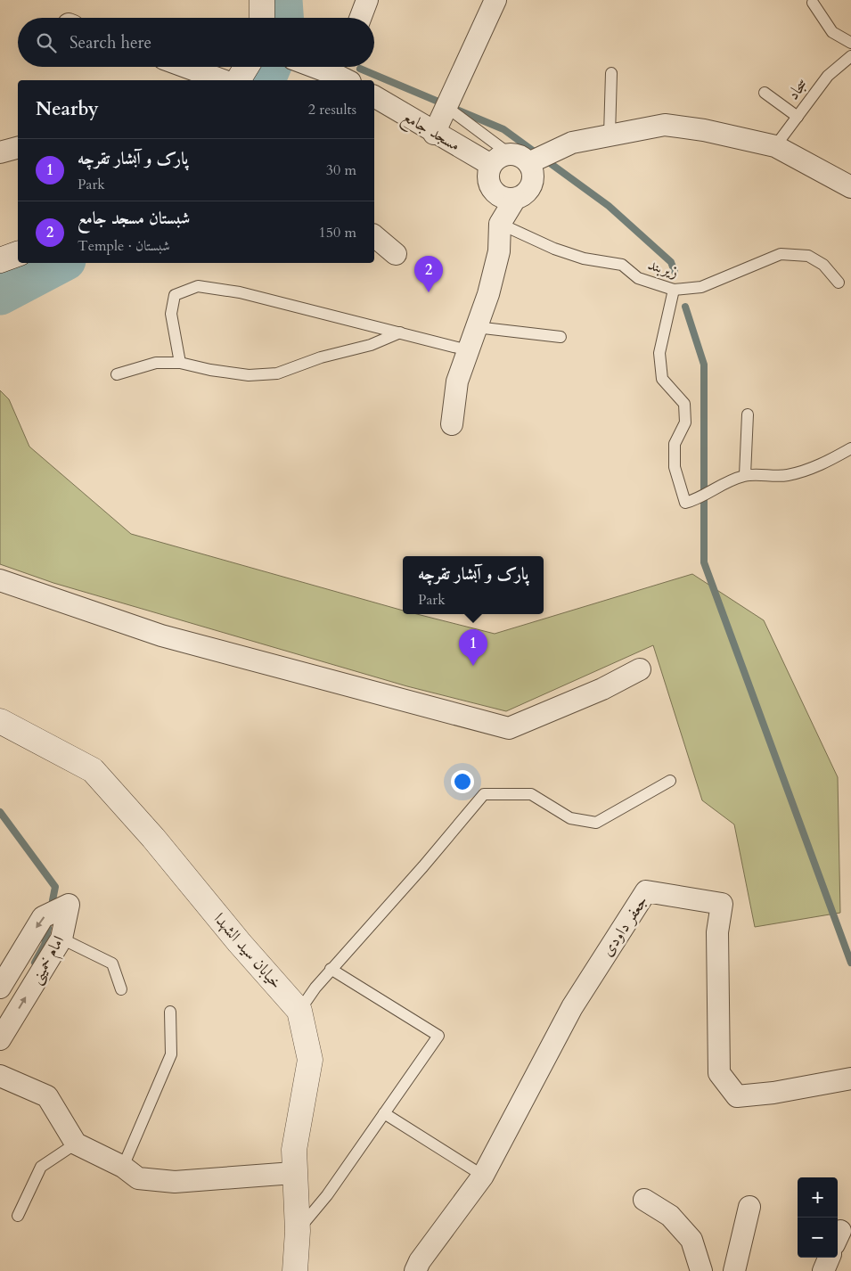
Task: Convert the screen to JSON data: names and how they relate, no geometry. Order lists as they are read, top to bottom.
{
  "streets": {
    "street": [
      "مسجد جامع",
      "جعفر داودی",
      "خیابان سید الشهدا",
      "امام خمینی"
    ],
    "lane": ["سجاد", "زیربند"]
  },
  "page": {
    "search": "Search here",
    "heading": ["Nearby", "2 results"],
    "list": [
      {
        "mark": "1",
        "name": "پارک و آبشار تقرچه",
        "note": "Park",
        "value": "30 m"
      },
      {
        "mark": "2",
        "name": "شبستان مسجد جامع",
        "note": "Temple · شبستان",
        "value": "150 m"
      }
    ],
    "pins": ["2", "1"],
    "popup": ["پارک و آبشار تقرچه", "Park"],
    "map_buttons": ["+", "−"]
  }
}
